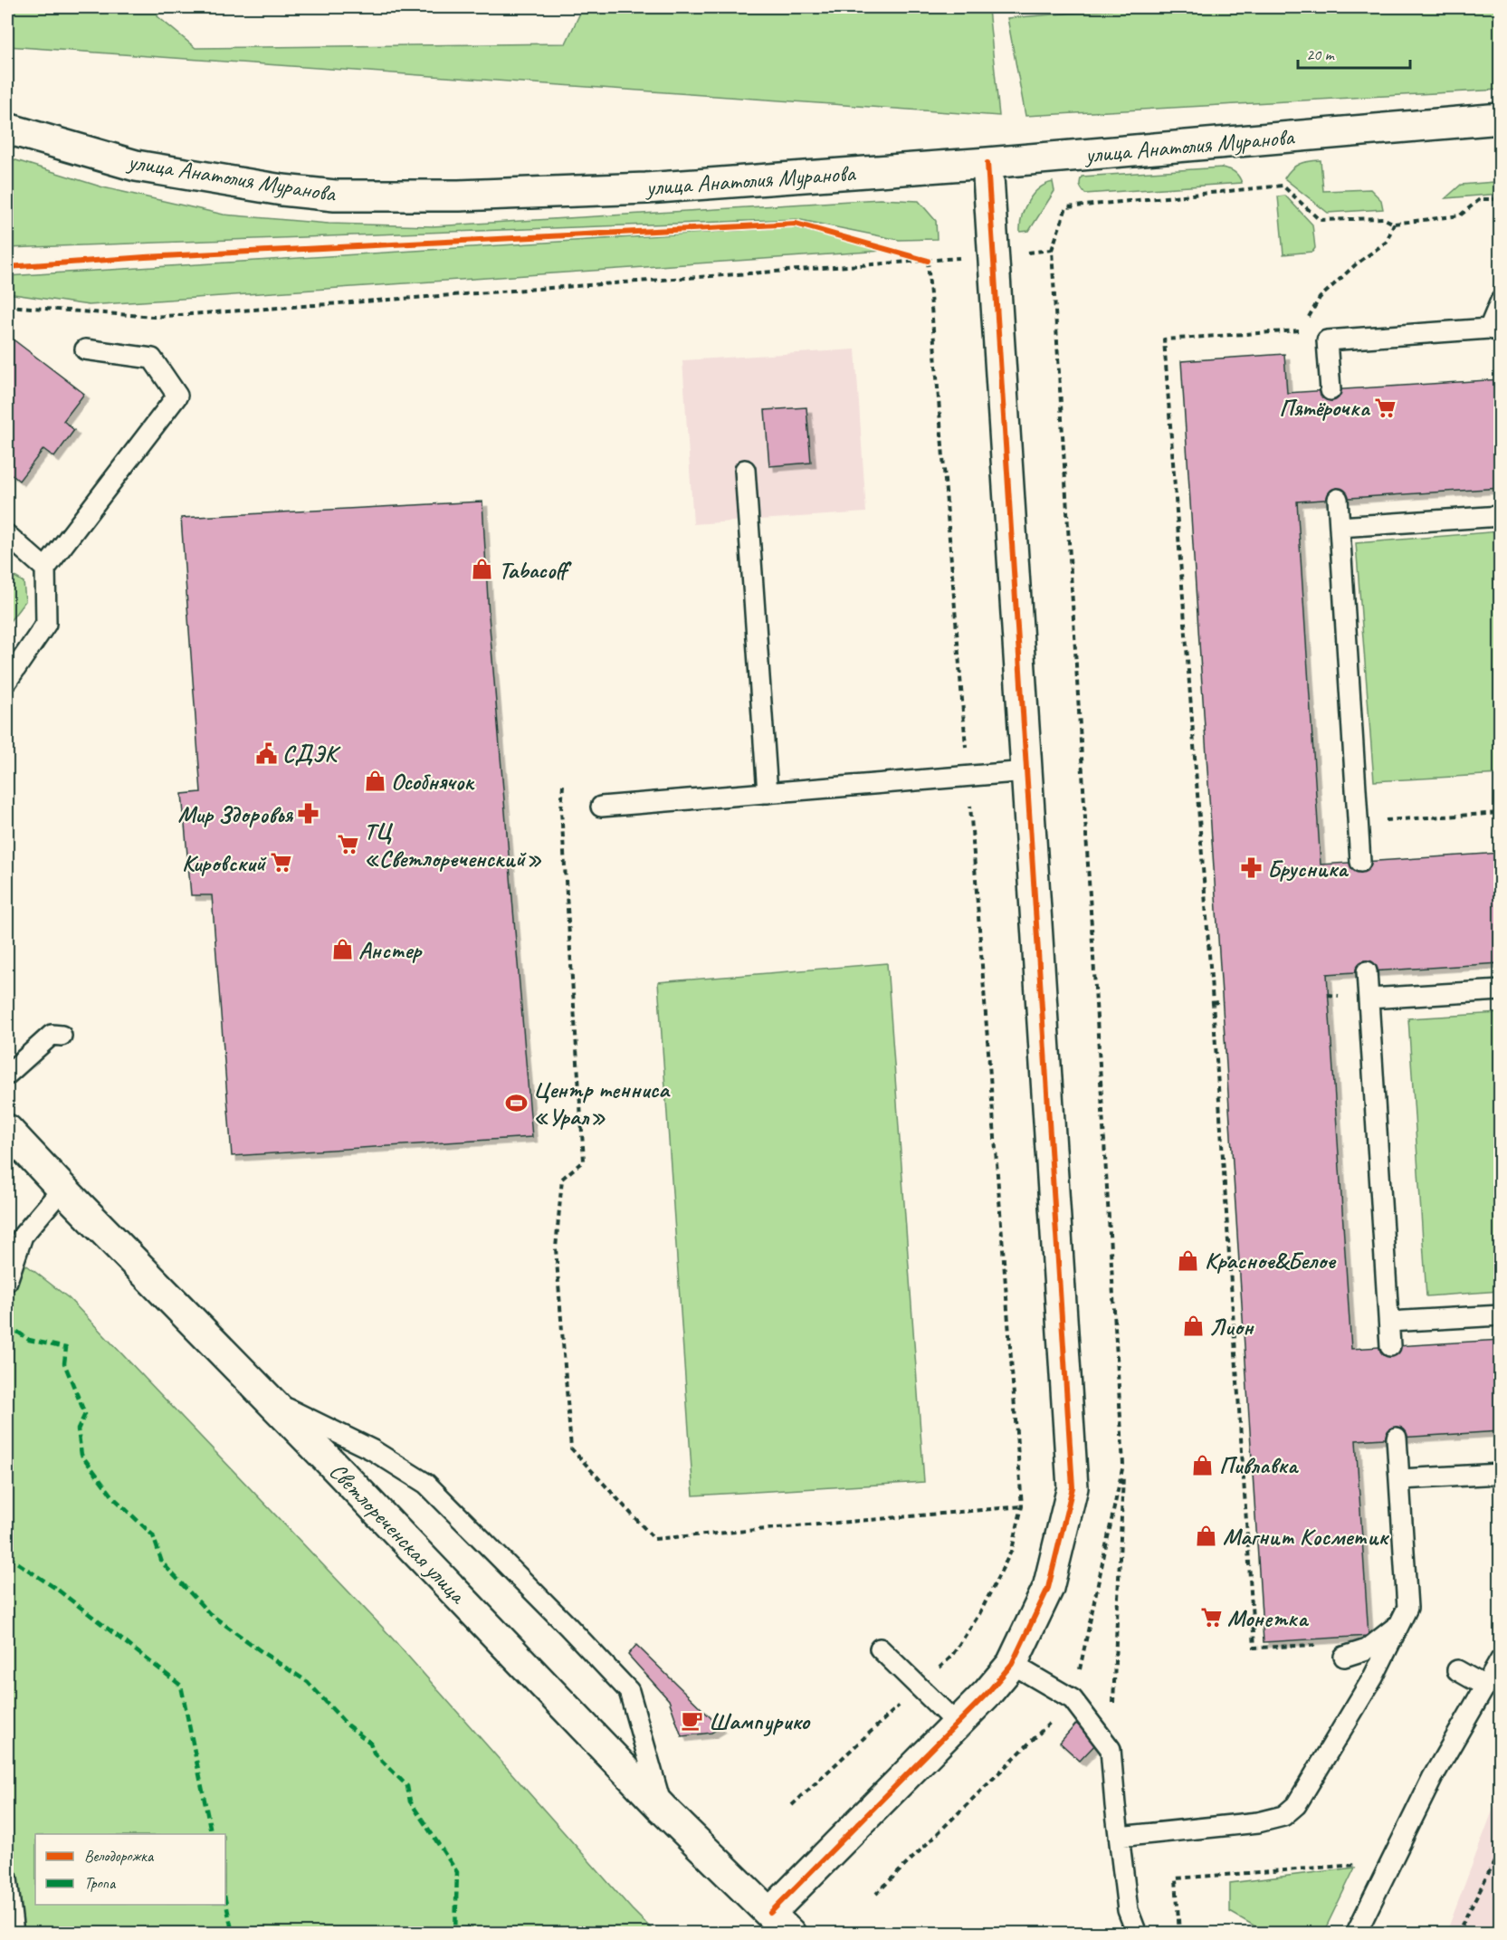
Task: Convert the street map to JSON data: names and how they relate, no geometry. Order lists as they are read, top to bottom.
{
  "streets": {
    "street": ["улица Анатолия Муранова", "Светлореченская улица"]
  },
  "places": {
    "supermarket": [
      "Пятёрочка",
      "ТЦ «Светлореченский»",
      "Кировский",
      "Монетка"
    ],
    "shop": [
      "Tabacoff",
      "Особнячок",
      "Анстер",
      "Красное&Белое",
      "Лион",
      "Пивлавка",
      "Магнит Косметик"
    ],
    "public building": ["СДЭК"],
    "pharmacy": ["Мир Здоровья", "Брусника"],
    "sports": ["Центр тенниса «Урал»"],
    "cafe": ["Шампурико"]
  },
  "legend": ["Велодорожка", "Тропа"],
  "scale_bar": "20 m"
}
